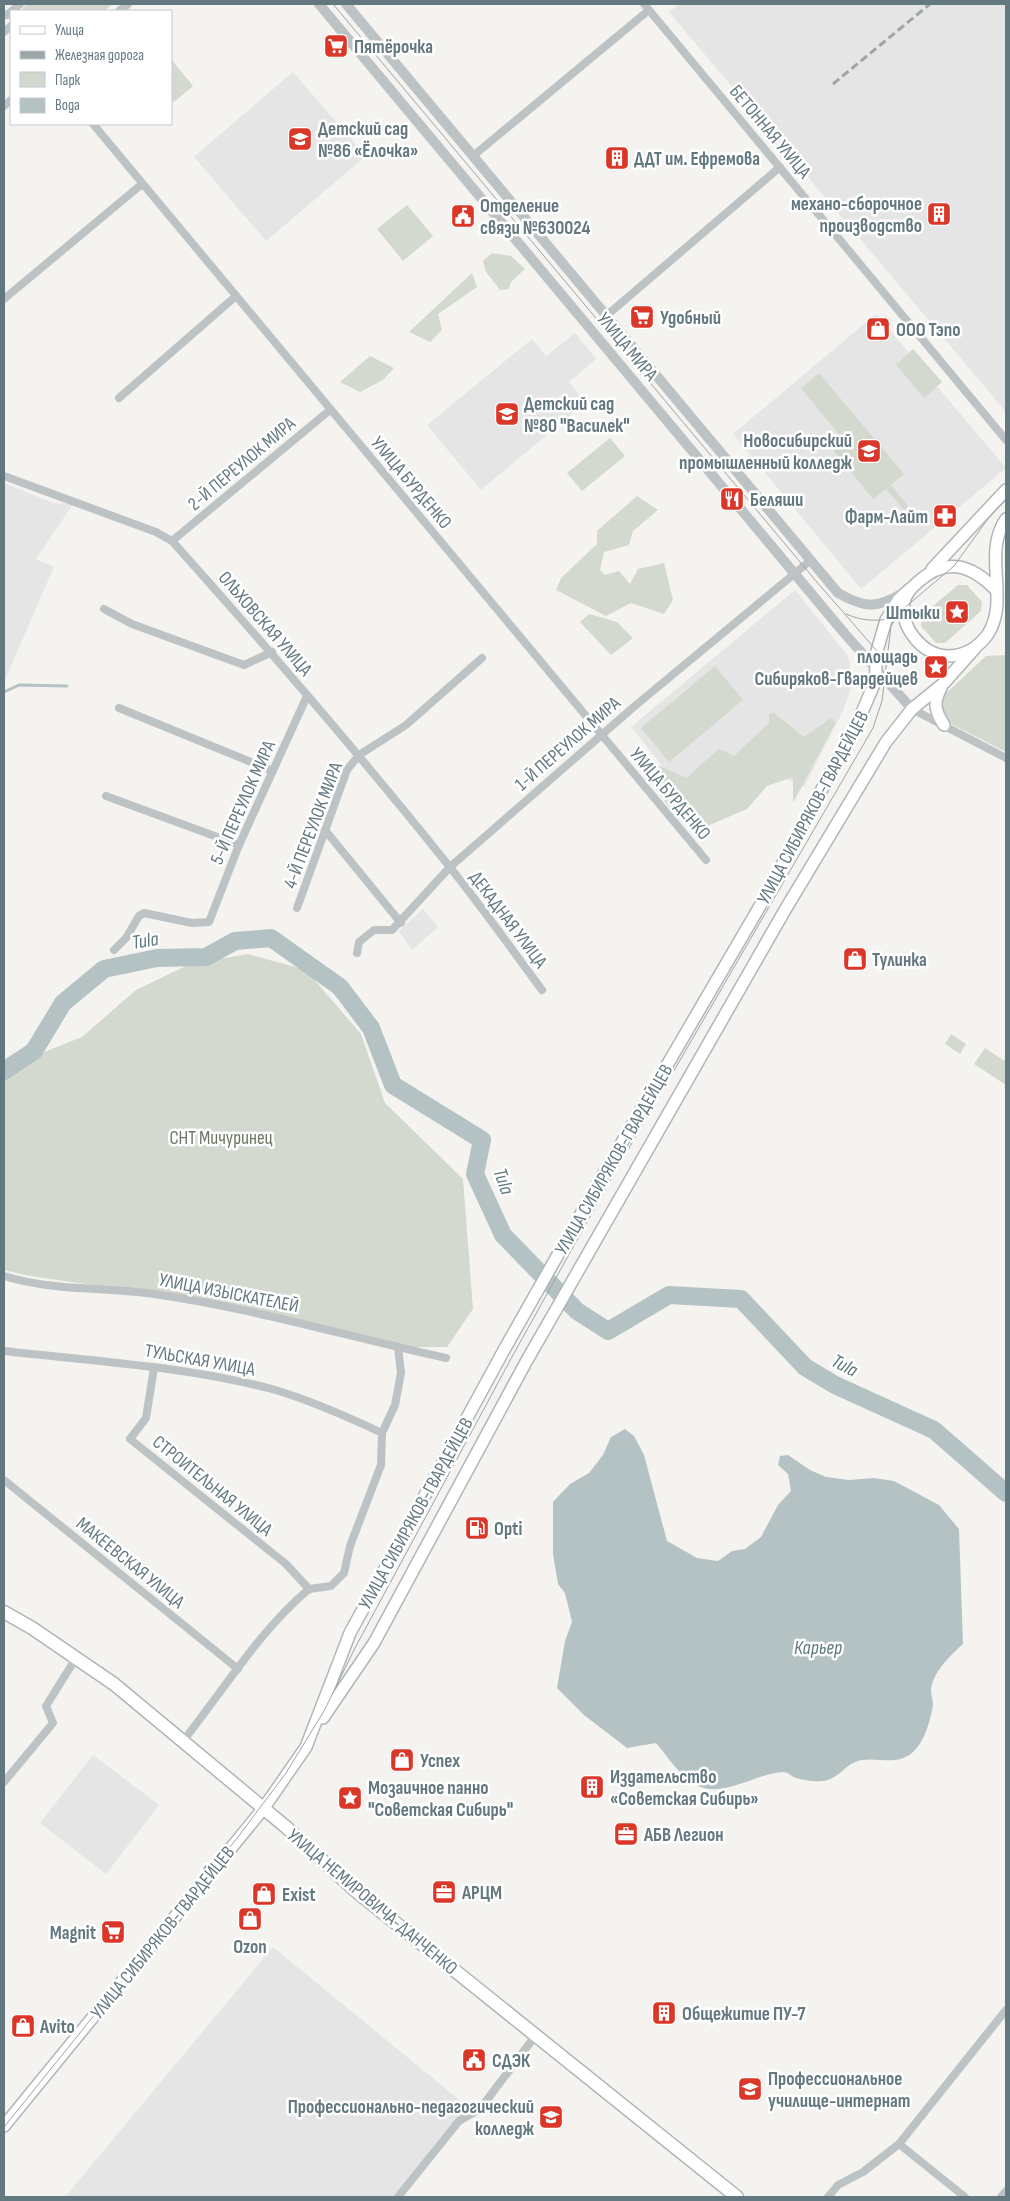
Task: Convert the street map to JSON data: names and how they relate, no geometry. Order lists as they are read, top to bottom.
{
  "streets": {
    "main road": ["УЛИЦА СИБИРЯКОВ-ГВАРДЕЙЦЕВ", "УЛИЦА НЕМИРОВИЧА-ДАНЧЕНКО"],
    "street": [
      "БЕТОННАЯ УЛИЦА",
      "УЛИЦА МИРА",
      "2-Й ПЕРЕУЛОК МИРА",
      "УЛИЦА БУРДЕНКО",
      "ОЛЬХОВСКАЯ УЛИЦА",
      "1-Й ПЕРЕУЛОК МИРА",
      "5-Й ПЕРЕУЛОК МИРА",
      "4-Й ПЕРЕУЛОК МИРА",
      "ДЕКАДНАЯ УЛИЦА",
      "УЛИЦА ИЗЫСКАТЕЛЕЙ",
      "ТУЛЬСКАЯ УЛИЦА",
      "СТРОИТЕЛЬНАЯ УЛИЦА",
      "МАКЕЕВСКАЯ УЛИЦА"
    ]
  },
  "crossings": [
    ["УЛИЦА МИРА", "1-Й ПЕРЕУЛОК МИРА"],
    ["УЛИЦА МИРА", "УЛИЦА СИБИРЯКОВ-ГВАРДЕЙЦЕВ"],
    ["2-Й ПЕРЕУЛОК МИРА", "УЛИЦА БУРДЕНКО"],
    ["2-Й ПЕРЕУЛОК МИРА", "ОЛЬХОВСКАЯ УЛИЦА"],
    ["УЛИЦА БУРДЕНКО", "1-Й ПЕРЕУЛОК МИРА"],
    ["ОЛЬХОВСКАЯ УЛИЦА", "1-Й ПЕРЕУЛОК МИРА"],
    ["ОЛЬХОВСКАЯ УЛИЦА", "5-Й ПЕРЕУЛОК МИРА"],
    ["ОЛЬХОВСКАЯ УЛИЦА", "4-Й ПЕРЕУЛОК МИРА"],
    ["ОЛЬХОВСКАЯ УЛИЦА", "ДЕКАДНАЯ УЛИЦА"],
    ["1-Й ПЕРЕУЛОК МИРА", "ДЕКАДНАЯ УЛИЦА"],
    ["УЛИЦА СИБИРЯКОВ-ГВАРДЕЙЦЕВ", "УЛИЦА НЕМИРОВИЧА-ДАНЧЕНКО"],
    ["ТУЛЬСКАЯ УЛИЦА", "СТРОИТЕЛЬНАЯ УЛИЦА"]
  ],
  "water": ["Tula", "Карьер"],
  "parks": ["СНТ Мичуринец"],
  "places": {
    "supermarket": ["Пятёрочка", "Удобный", "Magnit"],
    "school or university": [
      "Детский сад №86 «Ёлочка»",
      "Детский сад №80 \"Василек\"",
      "Новосибирский промышленный колледж",
      "Профессиональное училище-интернат",
      "Профессионально-педагогический колледж"
    ],
    "building": [
      "ДДТ им. Ефремова",
      "механо-сборочное производство",
      "Издательство «Советская Сибирь»",
      "Общежитие ПУ-7"
    ],
    "public building": ["Отделение связи №630024", "СДЭК"],
    "shop": [
      "ООО Тэпо",
      "Тулинка",
      "Успех",
      "Exist",
      "Ozon",
      "Avito"
    ],
    "restaurant": ["Беляши"],
    "pharmacy": ["Фарм-Лайт"],
    "place": ["Штыки", "площадь Сибиряков-Гвардейцев", "Мозаичное панно \"Советская Сибирь\""],
    "fuel station": ["Opti"],
    "office": ["АБВ Легион", "АРЦМ"]
  },
  "legend": [
    "Улица",
    "Железная дорога",
    "Парк",
    "Вода"
  ]
}
